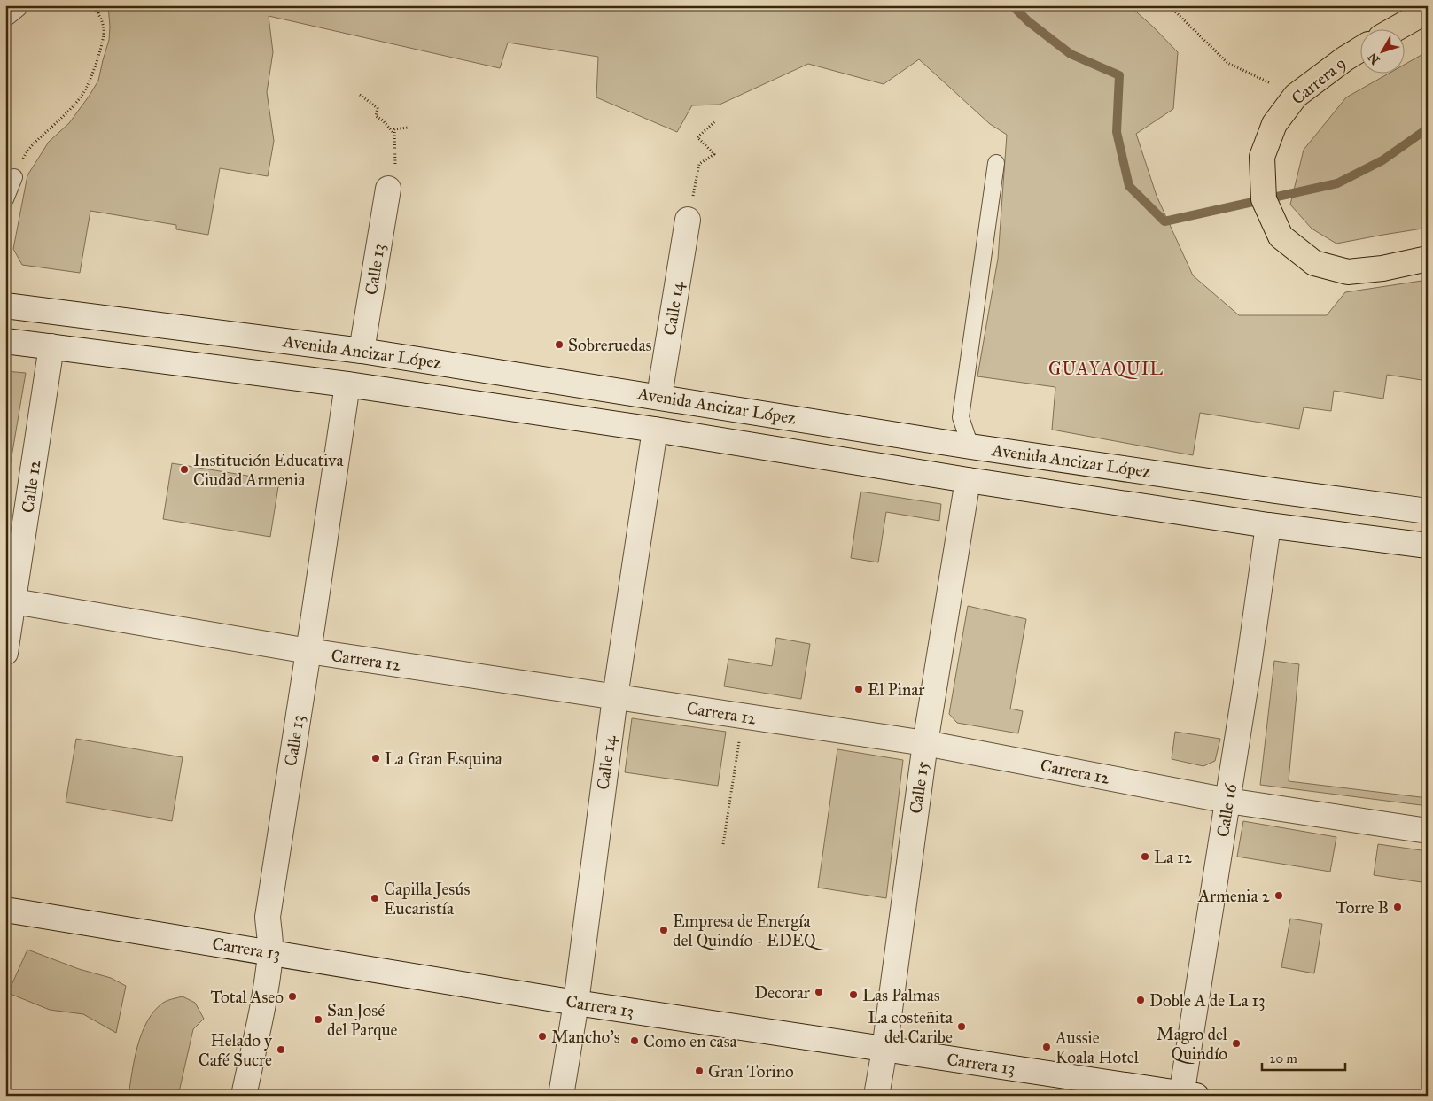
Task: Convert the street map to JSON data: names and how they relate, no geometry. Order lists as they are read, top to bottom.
{
  "streets": {
    "main road": ["Carrera 9"],
    "street": [
      "Calle 13",
      "Calle 14",
      "Avenida Ancizar López",
      "Calle 12",
      "Carrera 12",
      "Calle 15",
      "Calle 16",
      "Carrera 13"
    ]
  },
  "crossings": [
    ["Calle 13", "Avenida Ancizar López"],
    ["Calle 13", "Carrera 12"],
    ["Calle 13", "Carrera 13"],
    ["Calle 14", "Avenida Ancizar López"],
    ["Calle 14", "Carrera 12"],
    ["Calle 14", "Carrera 13"],
    ["Avenida Ancizar López", "Calle 12"],
    ["Avenida Ancizar López", "Calle 15"],
    ["Avenida Ancizar López", "Calle 16"],
    ["Calle 12", "Carrera 12"],
    ["Carrera 12", "Calle 15"],
    ["Carrera 12", "Calle 16"],
    ["Calle 15", "Carrera 13"],
    ["Calle 16", "Carrera 13"]
  ],
  "districts": ["GUAYAQUIL"],
  "places": [
    "Sobreruedas",
    "Institución Educativa Ciudad Armenia",
    "El Pinar",
    "La Gran Esquina",
    "La 12",
    "Armenia 2",
    "Capilla Jesús Eucaristía",
    "Torre B",
    "Empresa de Energía del Quindío - EDEQ",
    "Decorar",
    "Las Palmas",
    "Total Aseo",
    "Doble A de La 13",
    "San José del Parque",
    "La costeñita del Caribe",
    "Mancho's",
    "Como en casa",
    "Magro del Quindío",
    "Aussie Koala Hotel",
    "Helado y Café Sucre",
    "Gran Torino"
  ],
  "scale_bar": "20 m",
  "north": "bottom left"
}
